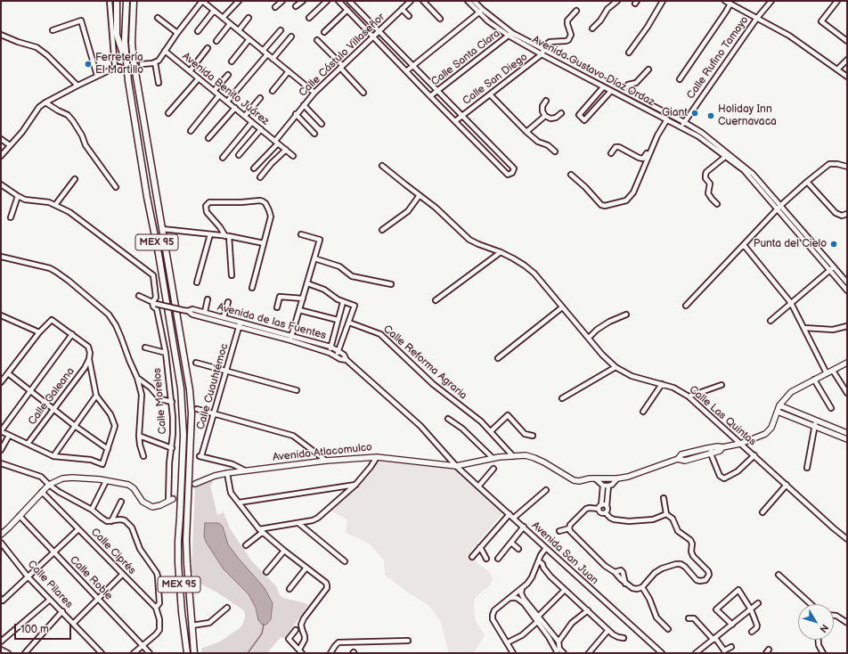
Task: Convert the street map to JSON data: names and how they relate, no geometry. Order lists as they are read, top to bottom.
{
  "streets": {
    "highway": ["MEX 95"],
    "main road": ["Avenida Atlacomulco"],
    "street": [
      "Calle Cástulo Villaseñor",
      "Calle Santa Clara",
      "Calle Rufino Tamayo",
      "Avenida Gustavo Díaz Ordaz",
      "Calle San Diego",
      "Avenida Benito Juárez",
      "Avenida de las Fuentes",
      "Calle Reforma Agraria",
      "Calle Cuauhtémoc",
      "Calle Galeana",
      "Calle Morelos",
      "Calle Las Quintas",
      "Calle Ciprés",
      "Avenida San Juan",
      "Calle Roble",
      "Calle Pilares"
    ]
  },
  "crossings": [
    ["Calle Cástulo Villaseñor", "Avenida Benito Juárez"],
    ["Calle Santa Clara", "Avenida Gustavo Díaz Ordaz"],
    ["Calle Rufino Tamayo", "Avenida Gustavo Díaz Ordaz"],
    ["Avenida Gustavo Díaz Ordaz", "Calle San Diego"],
    ["Avenida de las Fuentes", "Calle Cuauhtémoc"],
    ["Avenida de las Fuentes", "Calle Morelos"],
    ["Avenida de las Fuentes", "Avenida Atlacomulco"],
    ["Avenida de las Fuentes", "Avenida San Juan"],
    ["Calle Reforma Agraria", "Avenida Atlacomulco"],
    ["Calle Cuauhtémoc", "Avenida Atlacomulco"],
    ["Calle Las Quintas", "Avenida Atlacomulco"],
    ["Avenida Atlacomulco", "Avenida San Juan"]
  ],
  "places": [
    "Ferretería El Martillo",
    "Giant",
    "Holiday Inn Cuernavaca",
    "Punta del Cielo"
  ],
  "scale_bar": "100 m",
  "north": "bottom right"
}
